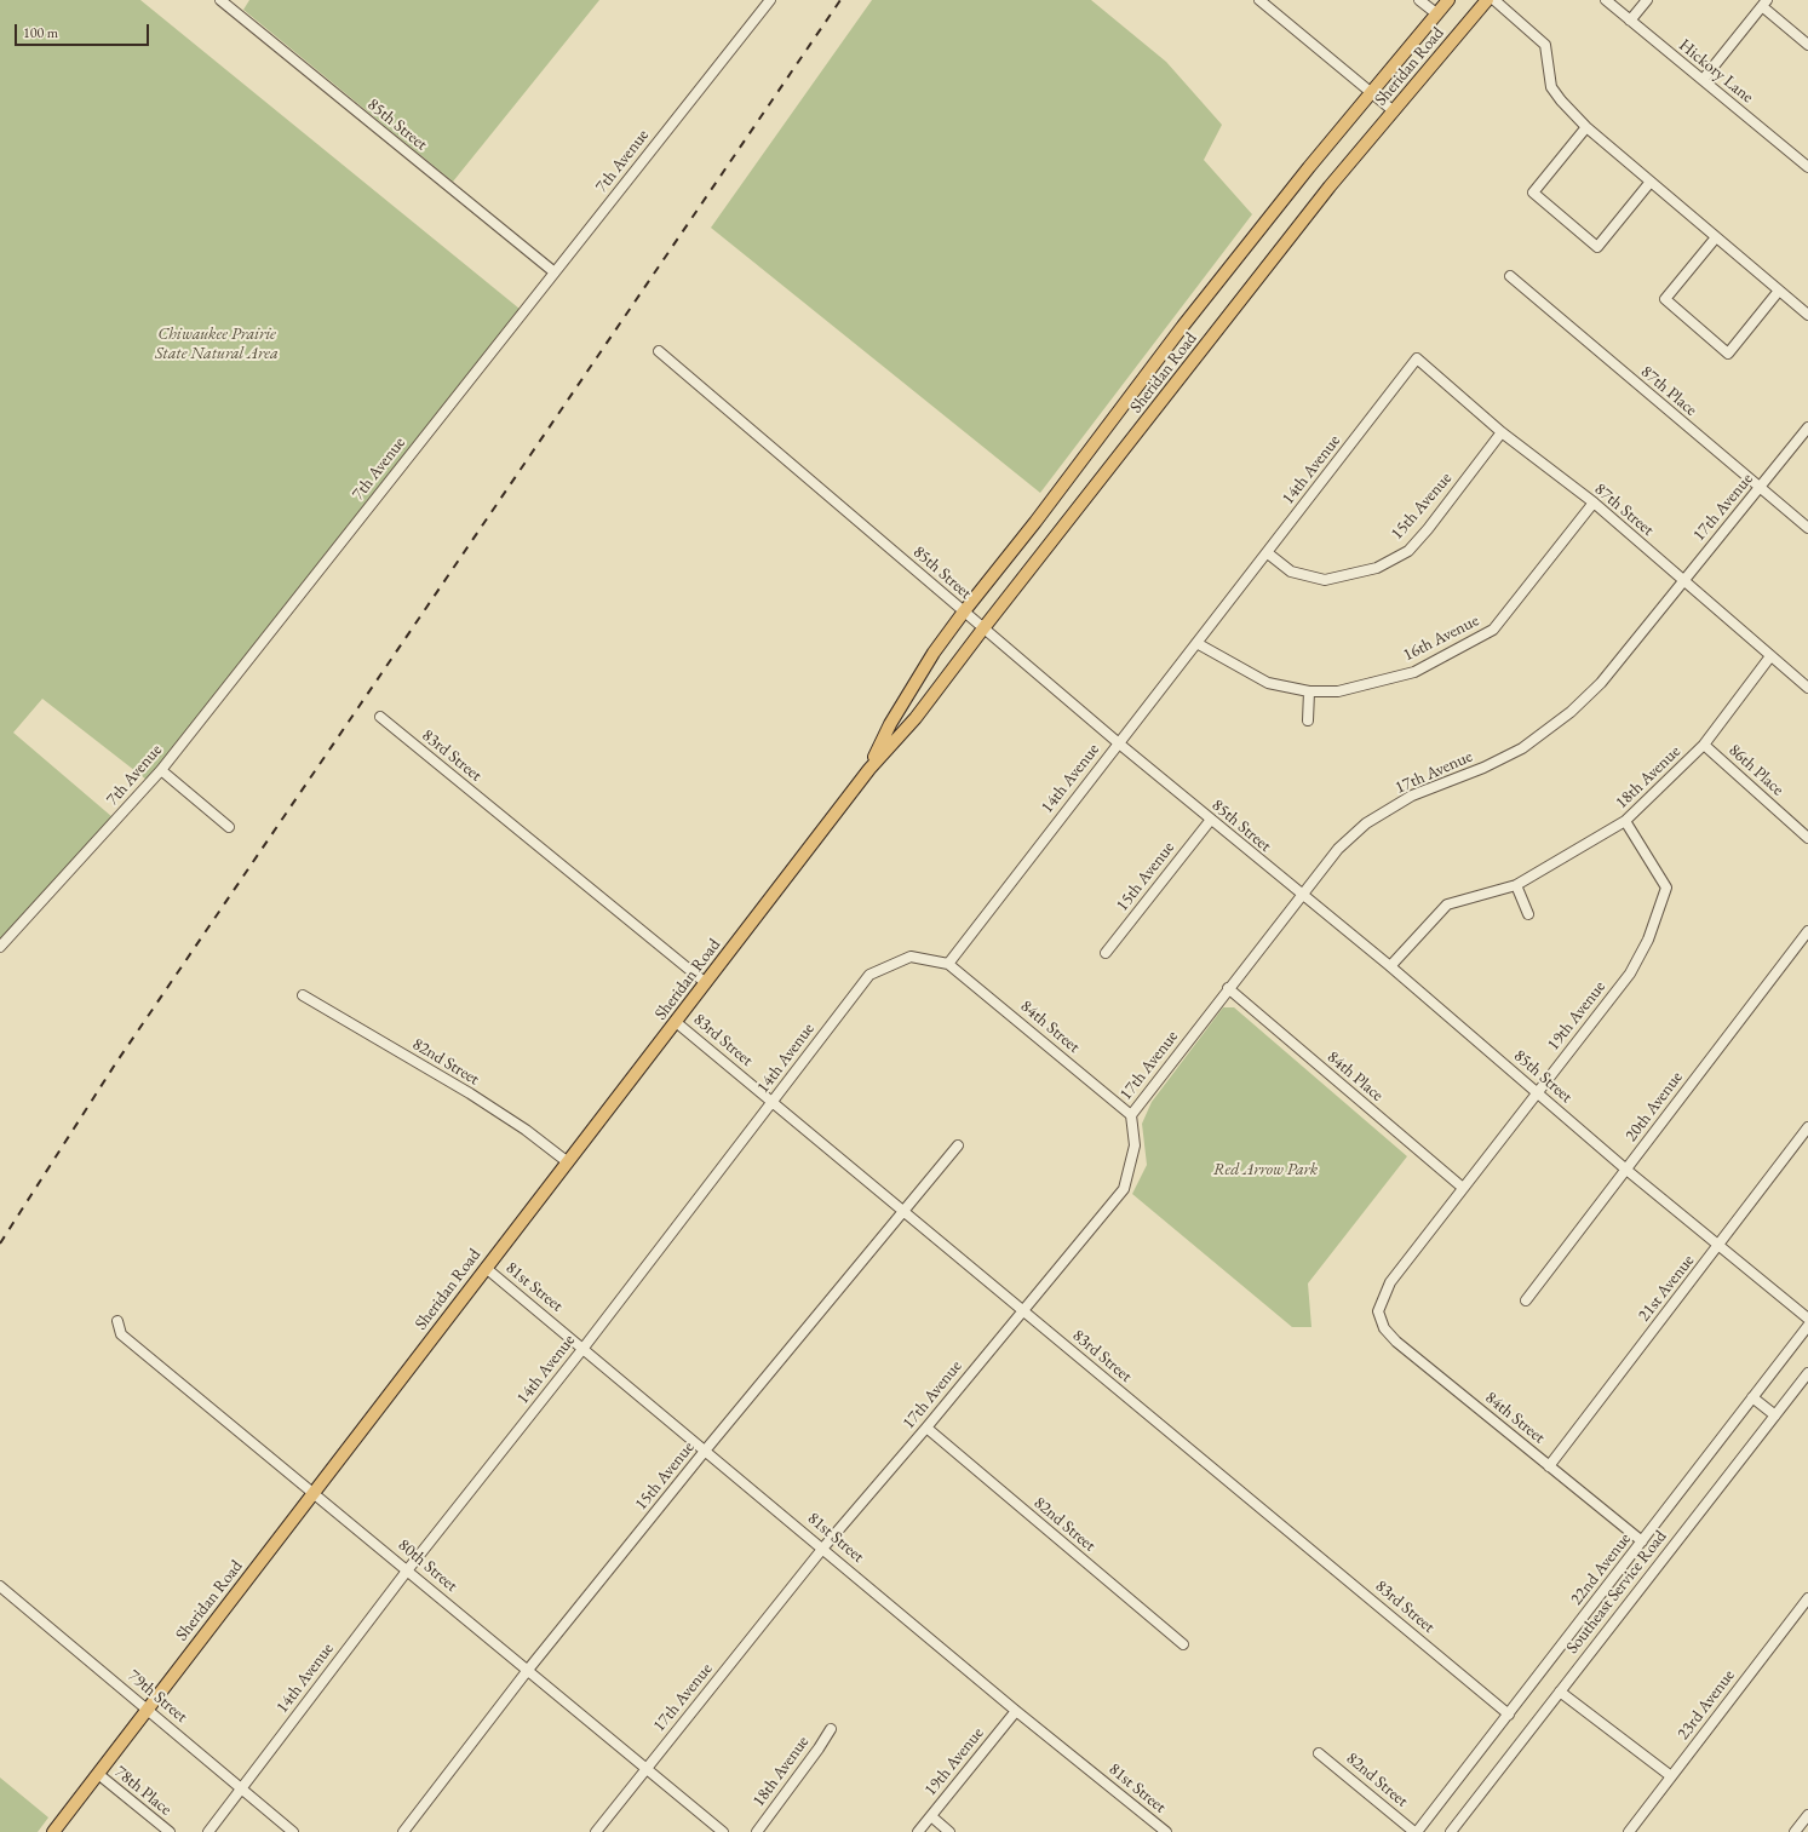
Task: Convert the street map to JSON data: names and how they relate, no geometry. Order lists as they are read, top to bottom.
{
  "streets": {
    "main road": ["Sheridan Road"],
    "street": [
      "Hickory Lane",
      "85th Street",
      "7th Avenue",
      "87th Place",
      "14th Avenue",
      "15th Avenue",
      "17th Avenue",
      "87th Street",
      "16th Avenue",
      "83rd Street",
      "86th Place",
      "18th Avenue",
      "19th Avenue",
      "84th Street",
      "82nd Street",
      "84th Place",
      "20th Avenue",
      "81st Street",
      "21st Avenue",
      "80th Street",
      "22nd Avenue",
      "Southeast Service Road",
      "79th Street",
      "23rd Avenue",
      "78th Place"
    ]
  },
  "crossings": [
    ["Sheridan Road", "85th Street"],
    ["Sheridan Road", "83rd Street"],
    ["Sheridan Road", "82nd Street"],
    ["Sheridan Road", "81st Street"],
    ["Sheridan Road", "80th Street"],
    ["Sheridan Road", "79th Street"],
    ["Sheridan Road", "78th Place"],
    ["85th Street", "7th Avenue"],
    ["85th Street", "14th Avenue"],
    ["85th Street", "15th Avenue"],
    ["85th Street", "17th Avenue"],
    ["85th Street", "18th Avenue"],
    ["85th Street", "19th Avenue"],
    ["85th Street", "20th Avenue"],
    ["85th Street", "21st Avenue"],
    ["87th Place", "17th Avenue"],
    ["14th Avenue", "15th Avenue"],
    ["14th Avenue", "87th Street"],
    ["14th Avenue", "16th Avenue"],
    ["14th Avenue", "83rd Street"],
    ["14th Avenue", "84th Street"],
    ["14th Avenue", "81st Street"],
    ["14th Avenue", "80th Street"],
    ["14th Avenue", "79th Street"],
    ["15th Avenue", "87th Street"],
    ["15th Avenue", "83rd Street"],
    ["15th Avenue", "81st Street"],
    ["15th Avenue", "80th Street"],
    ["17th Avenue", "87th Street"],
    ["17th Avenue", "83rd Street"],
    ["17th Avenue", "84th Street"],
    ["17th Avenue", "82nd Street"],
    ["17th Avenue", "84th Place"],
    ["17th Avenue", "81st Street"],
    ["17th Avenue", "80th Street"],
    ["87th Street", "16th Avenue"],
    ["87th Street", "18th Avenue"],
    ["83rd Street", "22nd Avenue"],
    ["86th Place", "18th Avenue"],
    ["18th Avenue", "19th Avenue"],
    ["19th Avenue", "84th Street"],
    ["19th Avenue", "84th Place"],
    ["19th Avenue", "81st Street"],
    ["84th Street", "21st Avenue"],
    ["84th Street", "22nd Avenue"],
    ["82nd Street", "22nd Avenue"]
  ],
  "parks": ["Chiwaukee Prairie State Natural Area", "Red Arrow Park"],
  "scale_bar": "100 m"
}
